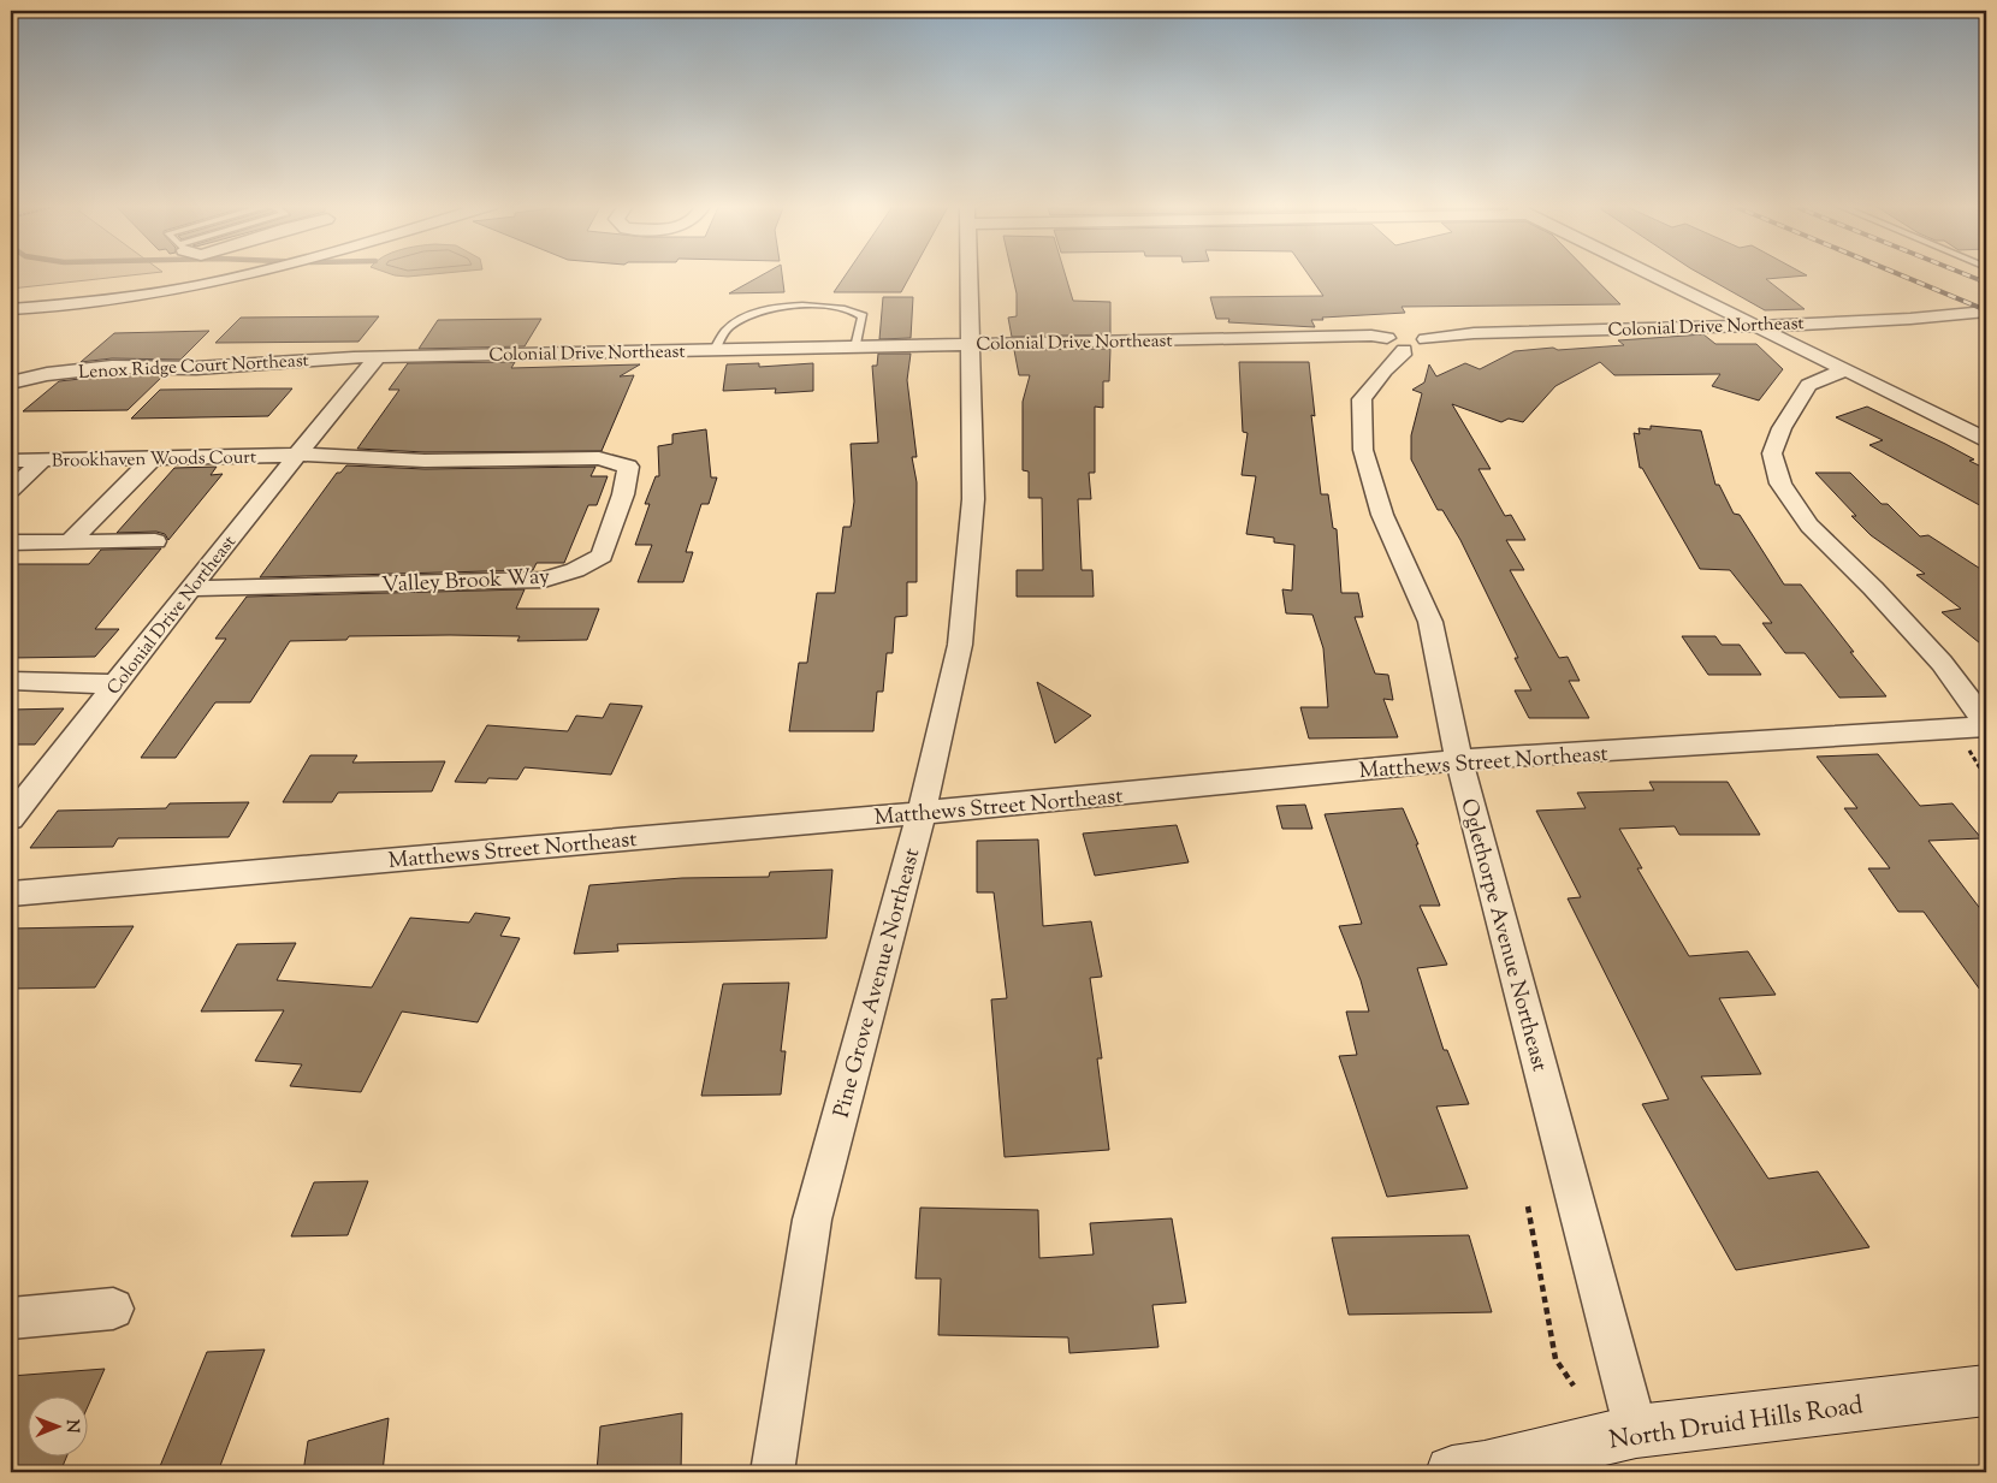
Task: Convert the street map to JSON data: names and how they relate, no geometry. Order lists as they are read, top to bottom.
{
  "streets": {
    "main road": ["North Druid Hills Road"],
    "street": [
      "Colonial Drive Northeast",
      "Lenox Ridge Court Northeast",
      "Brookhaven Woods Court",
      "Valley Brook Way",
      "Matthews Street Northeast",
      "Oglethorpe Avenue Northeast",
      "Pine Grove Avenue Northeast"
    ]
  },
  "crossings": [
    ["Colonial Drive Northeast", "Lenox Ridge Court Northeast"],
    ["Colonial Drive Northeast", "Brookhaven Woods Court"],
    ["Colonial Drive Northeast", "Valley Brook Way"],
    ["Colonial Drive Northeast", "Oglethorpe Avenue Northeast"],
    ["Colonial Drive Northeast", "Pine Grove Avenue Northeast"],
    ["Brookhaven Woods Court", "Valley Brook Way"],
    ["Matthews Street Northeast", "Oglethorpe Avenue Northeast"],
    ["Matthews Street Northeast", "Pine Grove Avenue Northeast"],
    ["Oglethorpe Avenue Northeast", "North Druid Hills Road"]
  ],
  "north": "right"
}
